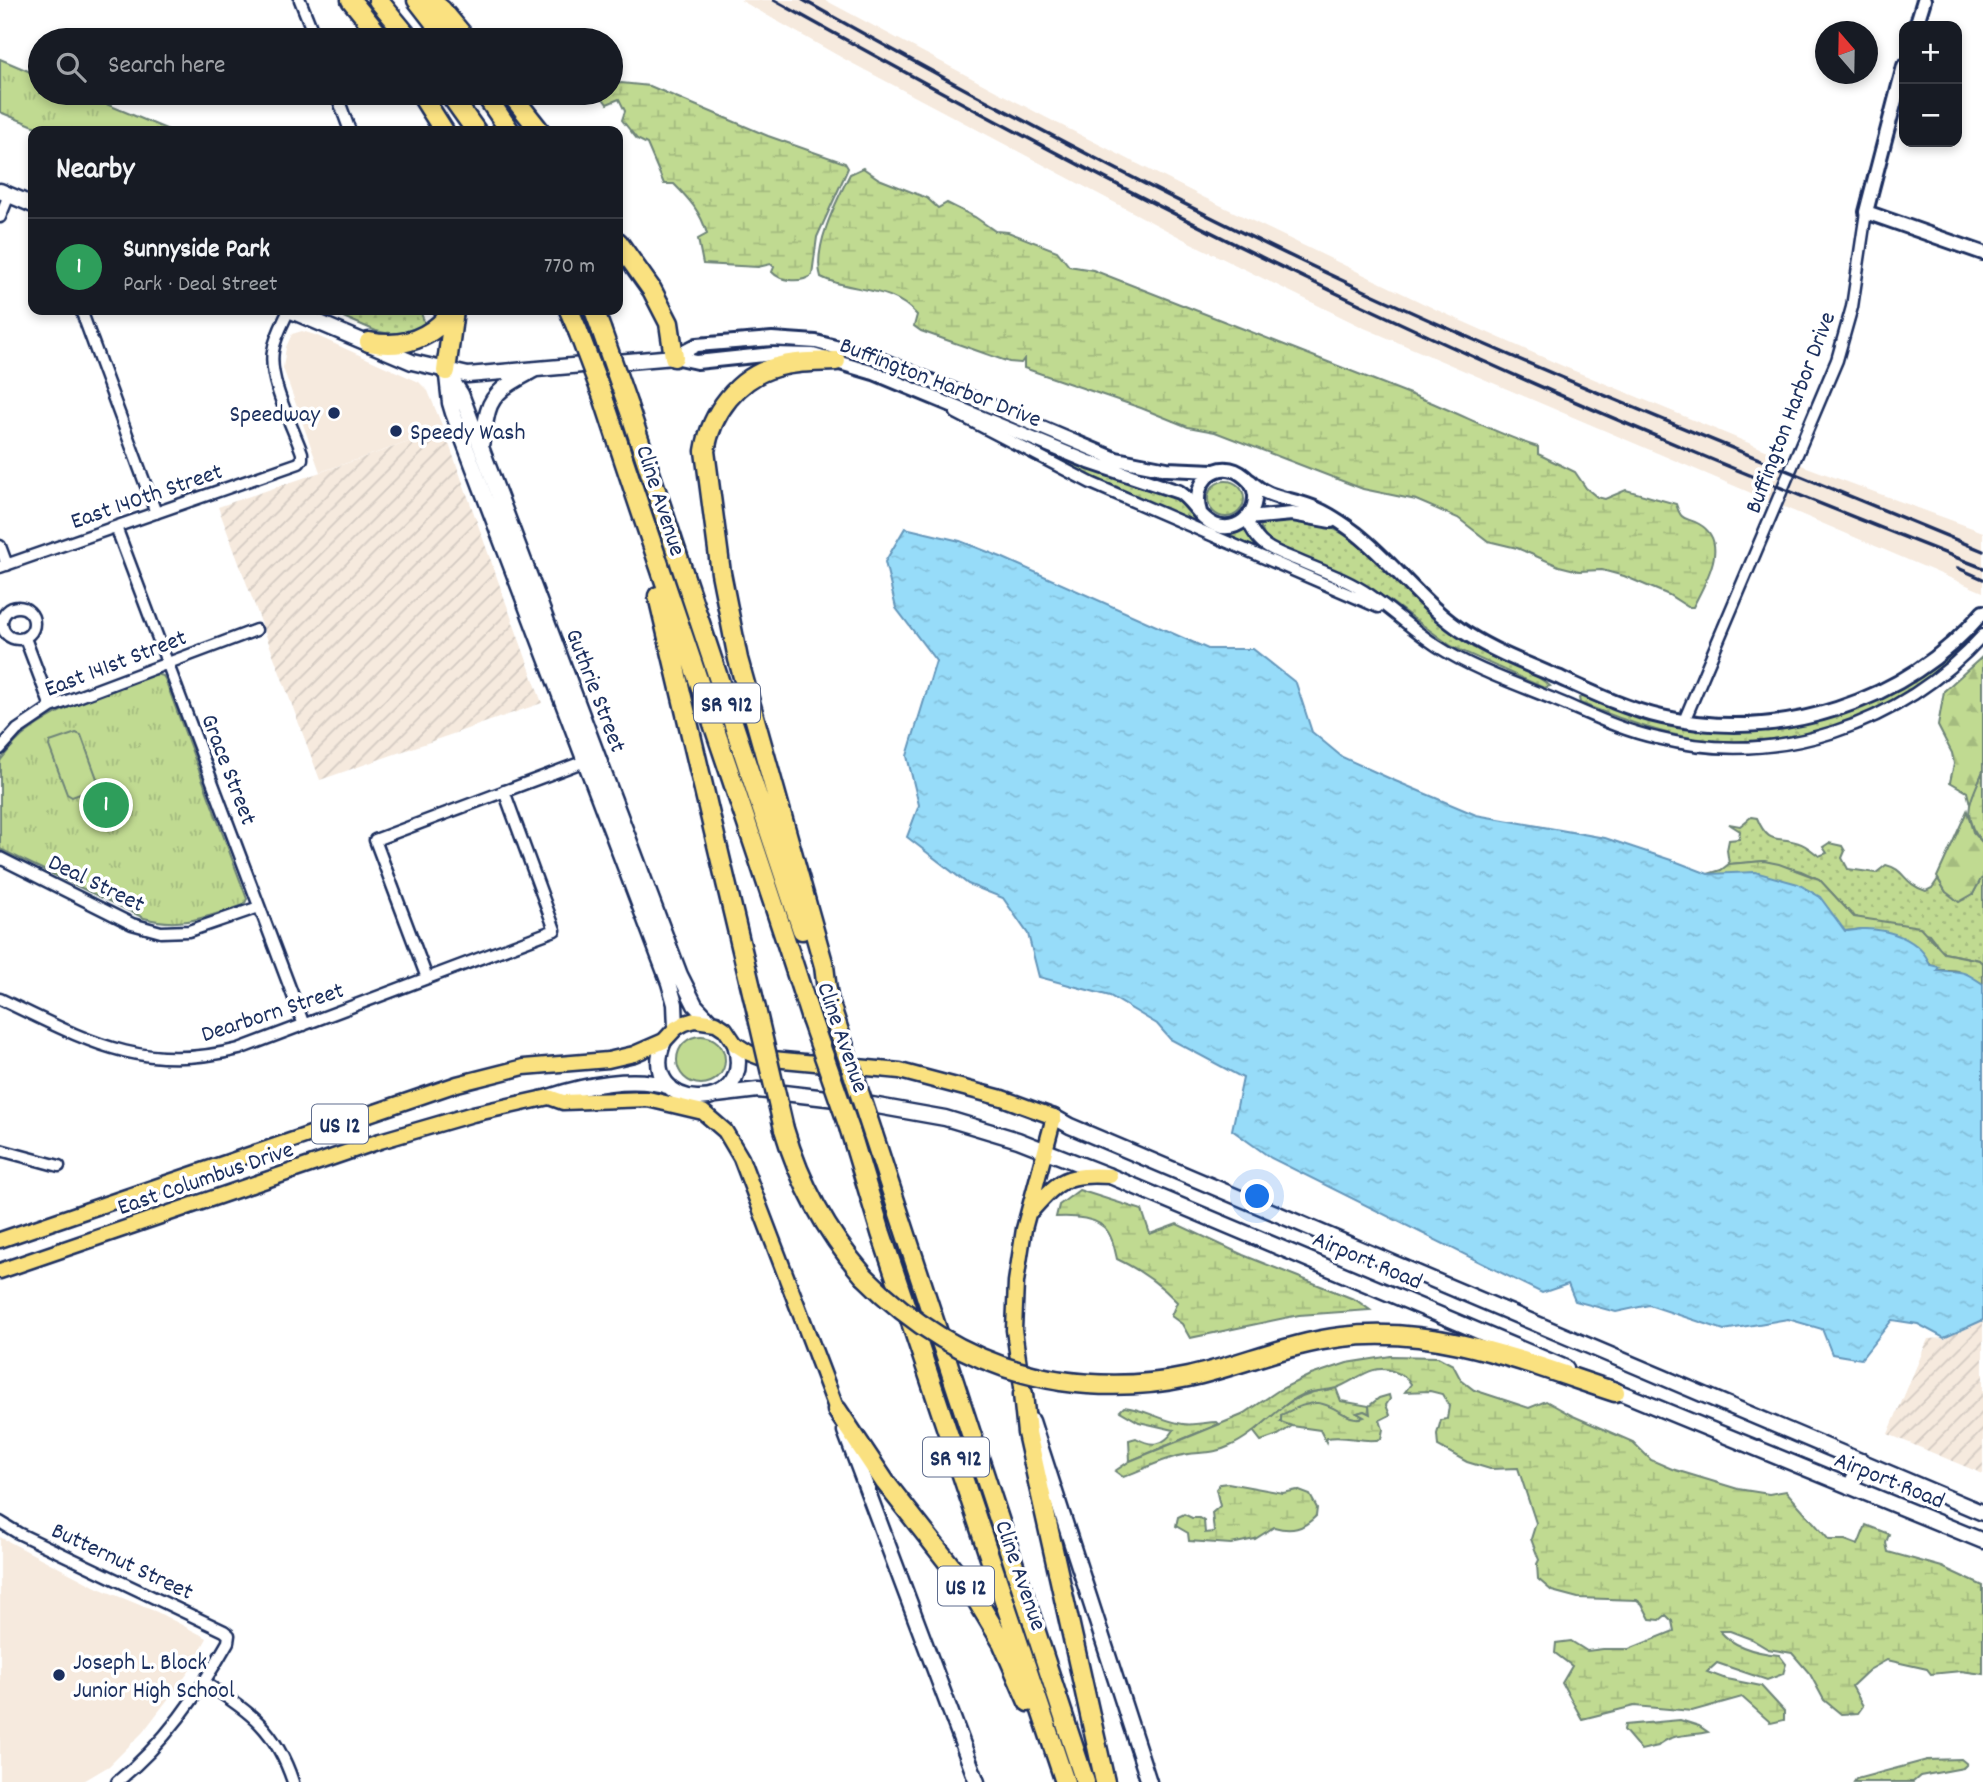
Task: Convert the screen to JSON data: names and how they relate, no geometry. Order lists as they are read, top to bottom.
{
  "streets": {
    "highway": ["Cline Avenue", "SR 912", "US 12"],
    "main road": ["Guthrie Street", "East Columbus Drive", "Airport Road"],
    "street": [
      "Buffington Harbor Drive",
      "East 140th Street",
      "East 141st Street",
      "Grace Street",
      "Deal Street",
      "Dearborn Street",
      "Butternut Street"
    ]
  },
  "crossings": [
    ["East 140th Street", "Grace Street"],
    ["East 141st Street", "Grace Street"],
    ["Guthrie Street", "US 12"],
    ["Guthrie Street", "East Columbus Drive"],
    ["Guthrie Street", "Airport Road"],
    ["Grace Street", "Deal Street"],
    ["Grace Street", "Dearborn Street"],
    ["US 12", "East Columbus Drive"],
    ["US 12", "Airport Road"],
    ["East Columbus Drive", "Airport Road"]
  ],
  "places": ["Speedway", "Speedy Wash", "Joseph L. Block Junior High School"],
  "north": "top",
  "page": {
    "map_buttons": ["+", "−"],
    "search": "Search here",
    "heading": "Nearby",
    "list": [
      {
        "mark": "1",
        "name": "Sunnyside Park",
        "note": "Park · Deal Street",
        "value": "770 m"
      }
    ],
    "pins": "1"
  }
}
